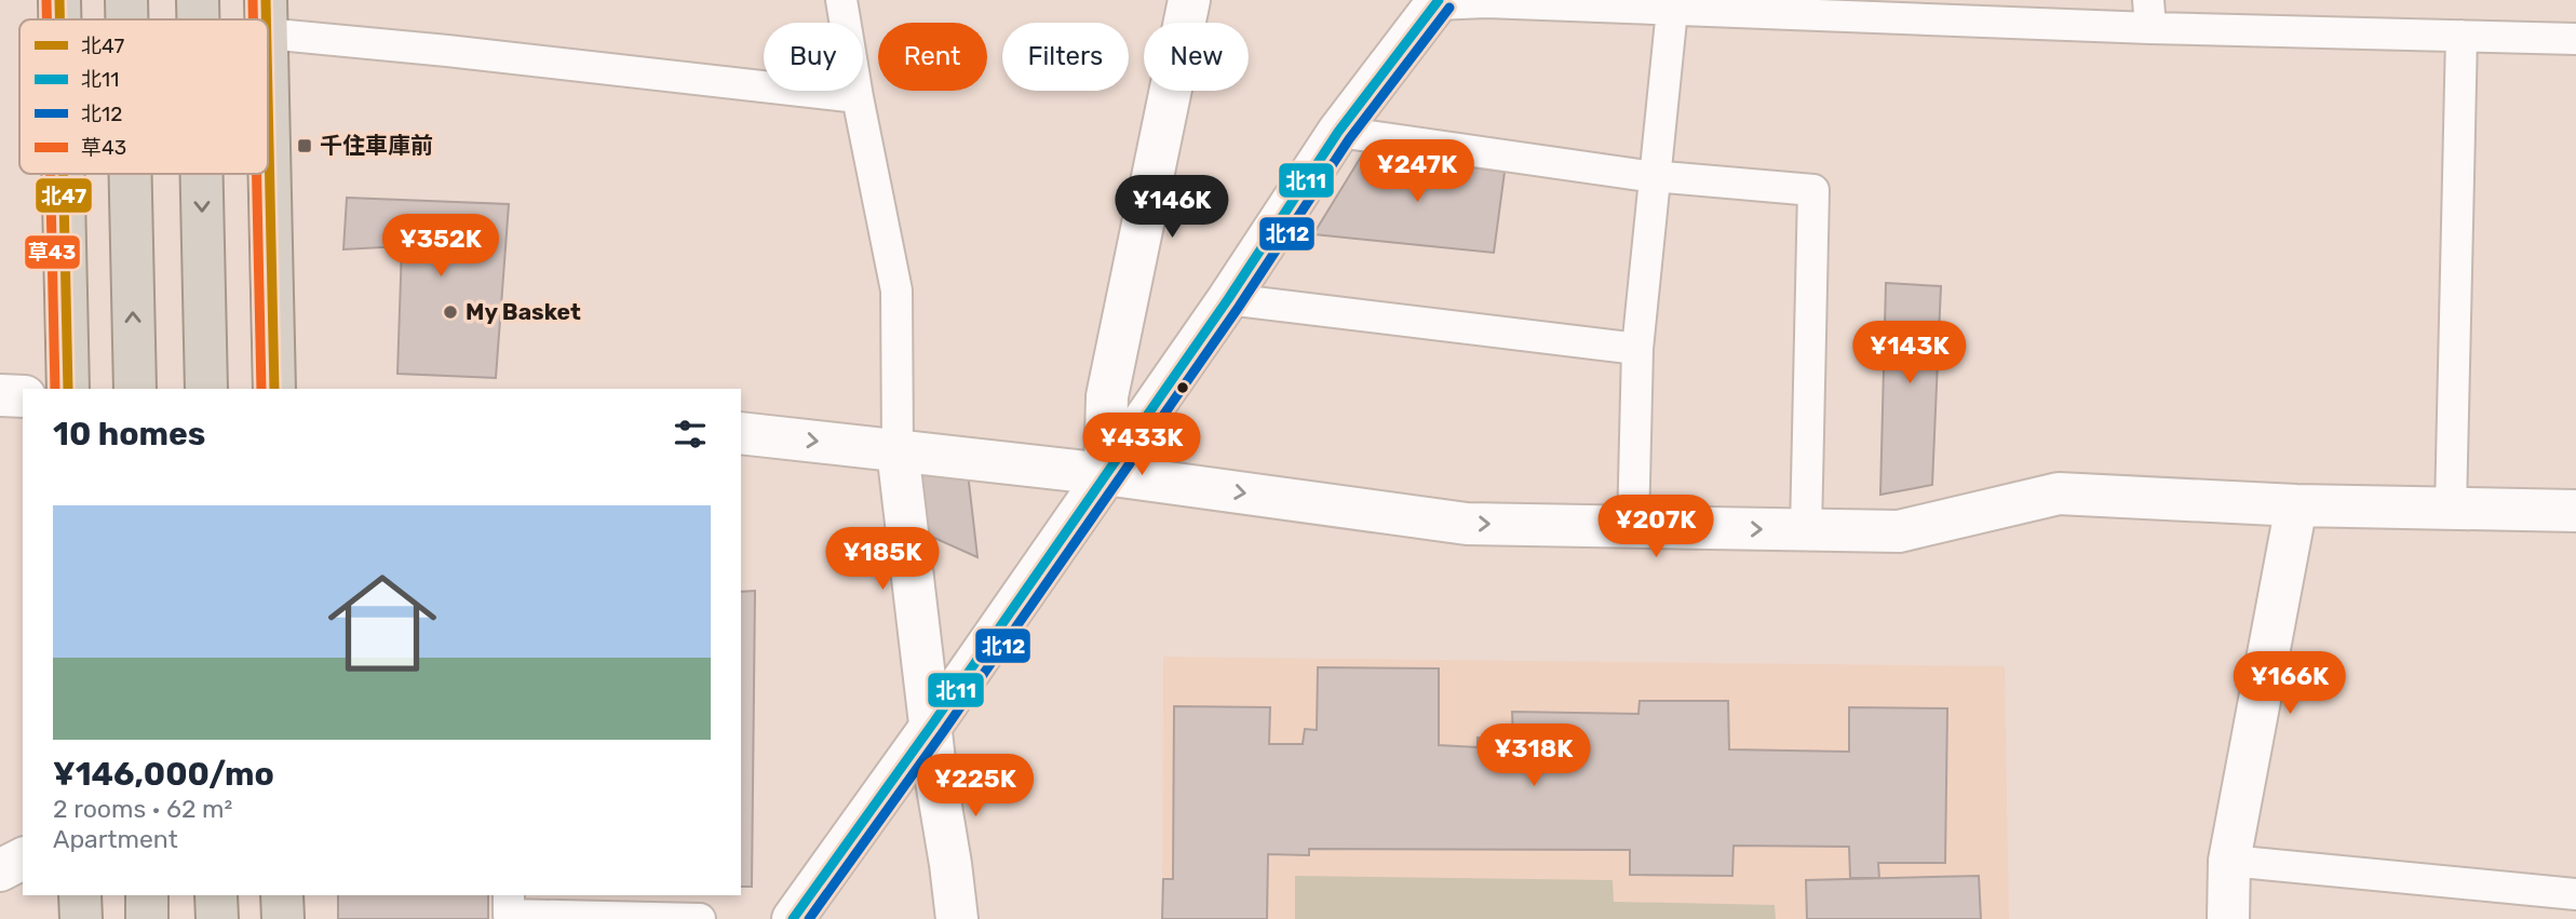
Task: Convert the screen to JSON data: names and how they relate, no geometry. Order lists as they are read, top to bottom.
{
  "places": {
    "transit": ["千住車庫前"],
    "other": ["My Basket"]
  },
  "lines": [
    "transit line 北47",
    "transit line 北11",
    "transit line 草43",
    "transit line 北12"
  ],
  "legend": [
    "北47",
    "北11",
    "北12",
    "草43"
  ],
  "page": {
    "chip": [
      "Buy",
      "Rent",
      "Filters",
      "New"
    ],
    "price": [
      "¥247K",
      "¥146K",
      "¥352K",
      "¥143K",
      "¥433K",
      "¥207K",
      "¥185K",
      "¥166K",
      "¥318K",
      "¥225K"
    ],
    "heading": "10 homes",
    "list": [
      {
        "name": "¥146,000/mo",
        "note": "2 rooms · 62 m² · Apartment"
      }
    ]
  }
}
